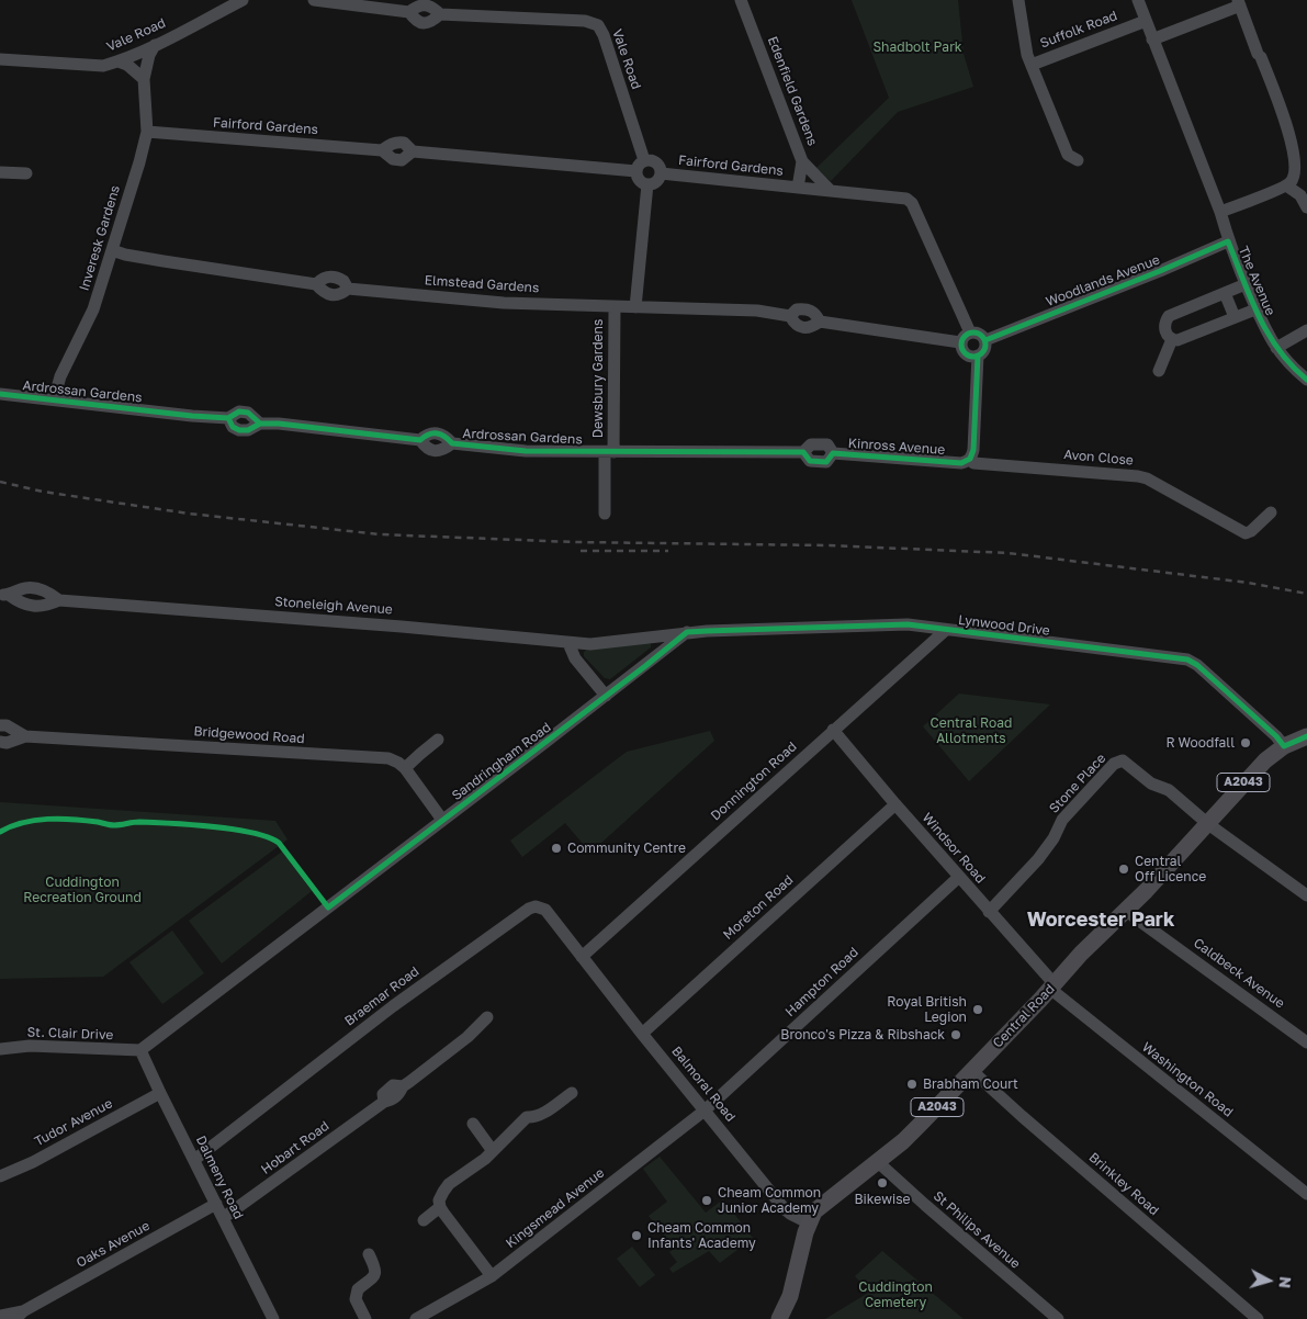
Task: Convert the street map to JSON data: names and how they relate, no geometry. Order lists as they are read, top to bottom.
{
  "streets": {
    "main road": ["A2043", "Central Road"],
    "street": [
      "Suffolk Road",
      "Vale Road",
      "Edenfield Gardens",
      "Fairford Gardens",
      "Inveresk Gardens",
      "Woodlands Avenue",
      "The Avenue",
      "Elmstead Gardens",
      "Dewsbury Gardens",
      "Ardrossan Gardens",
      "Kinross Avenue",
      "Avon Close",
      "Stoneleigh Avenue",
      "Lynwood Drive",
      "Bridgewood Road",
      "Sandringham Road",
      "Donnington Road",
      "Stone Place",
      "Windsor Road",
      "Moreton Road",
      "Caldbeck Avenue",
      "Hampton Road",
      "Braemar Road",
      "St. Clair Drive",
      "Washington Road",
      "Balmoral Road",
      "Tudor Avenue",
      "Hobart Road",
      "Dalmeny Road",
      "Brinkley Road",
      "Kingsmead Avenue",
      "St Philips Avenue",
      "Oaks Avenue"
    ]
  },
  "crossings": [
    ["Suffolk Road", "The Avenue"],
    ["Vale Road", "Fairford Gardens"],
    ["Vale Road", "Inveresk Gardens"],
    ["Edenfield Gardens", "Fairford Gardens"],
    ["Fairford Gardens", "Inveresk Gardens"],
    ["Inveresk Gardens", "Elmstead Gardens"],
    ["Inveresk Gardens", "Ardrossan Gardens"],
    ["Woodlands Avenue", "The Avenue"],
    ["Elmstead Gardens", "Dewsbury Gardens"],
    ["Dewsbury Gardens", "Ardrossan Gardens"],
    ["Ardrossan Gardens", "Kinross Avenue"],
    ["Kinross Avenue", "Avon Close"],
    ["Stoneleigh Avenue", "Lynwood Drive"],
    ["Lynwood Drive", "Sandringham Road"],
    ["Lynwood Drive", "Donnington Road"],
    ["Lynwood Drive", "Central Road"],
    ["Sandringham Road", "St. Clair Drive"],
    ["Sandringham Road", "Dalmeny Road"],
    ["Donnington Road", "Windsor Road"],
    ["Donnington Road", "Braemar Road"],
    ["Donnington Road", "Balmoral Road"],
    ["Stone Place", "Windsor Road"],
    ["Stone Place", "Central Road"],
    ["Windsor Road", "Moreton Road"],
    ["Windsor Road", "Hampton Road"],
    ["Windsor Road", "Central Road"],
    ["Windsor Road", "Washington Road"],
    ["Moreton Road", "Balmoral Road"],
    ["Caldbeck Avenue", "Central Road"],
    ["Hampton Road", "Balmoral Road"],
    ["Hampton Road", "Kingsmead Avenue"],
    ["Braemar Road", "Balmoral Road"],
    ["Braemar Road", "Dalmeny Road"],
    ["Central Road", "Washington Road"],
    ["Central Road", "Balmoral Road"],
    ["Central Road", "Brinkley Road"],
    ["Central Road", "St Philips Avenue"],
    ["St. Clair Drive", "Dalmeny Road"],
    ["Balmoral Road", "Kingsmead Avenue"],
    ["Tudor Avenue", "Dalmeny Road"],
    ["Hobart Road", "Dalmeny Road"],
    ["Dalmeny Road", "Oaks Avenue"]
  ],
  "districts": ["Worcester Park"],
  "parks": [
    "Shadbolt Park",
    "Central Road Allotments",
    "Cuddington Recreation Ground",
    "Cuddington Cemetery"
  ],
  "places": [
    "R Woodfall",
    "Community Centre",
    "Central Off Licence",
    "Royal British Legion",
    "Bronco's Pizza & Ribshack",
    "Brabham Court",
    "Bikewise",
    "Cheam Common Junior Academy",
    "Cheam Common Infants' Academy"
  ],
  "north": "right"
}
